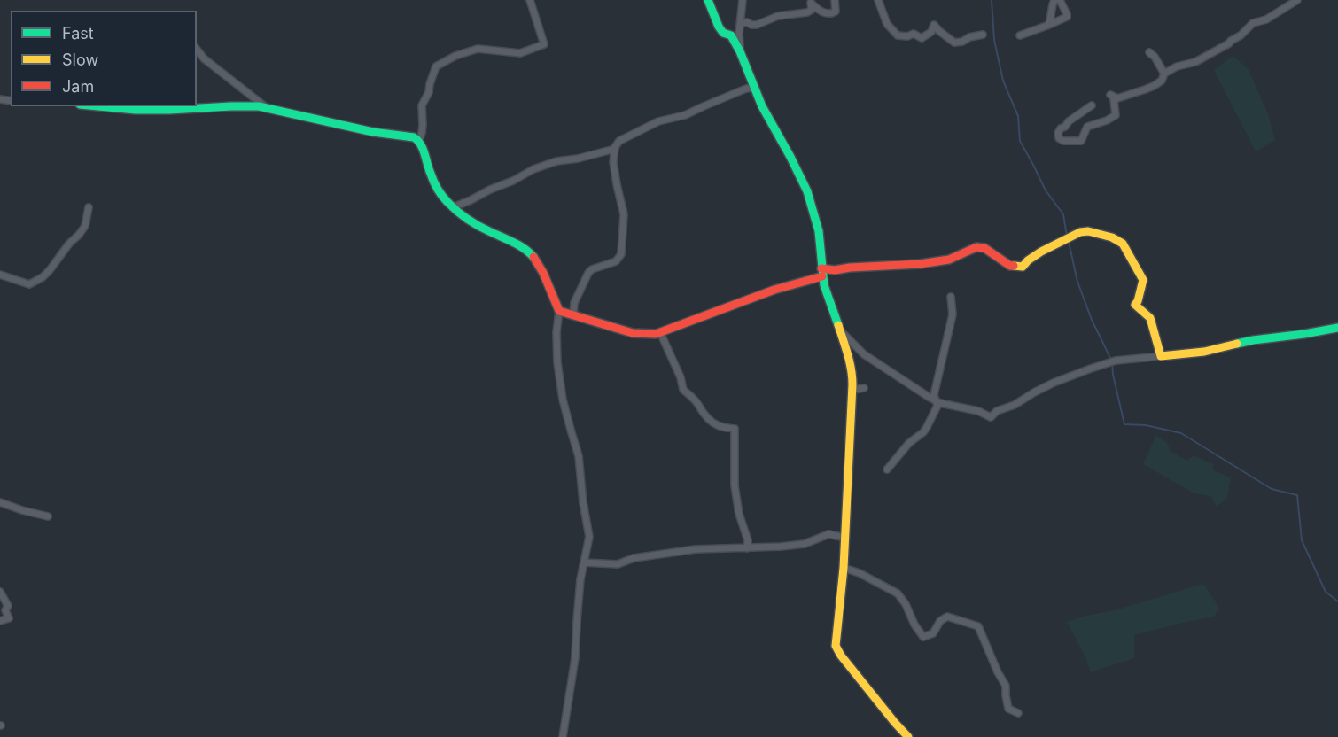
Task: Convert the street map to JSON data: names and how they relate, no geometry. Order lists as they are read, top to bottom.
{
  "legend": ["Fast", "Slow", "Jam"]
}
